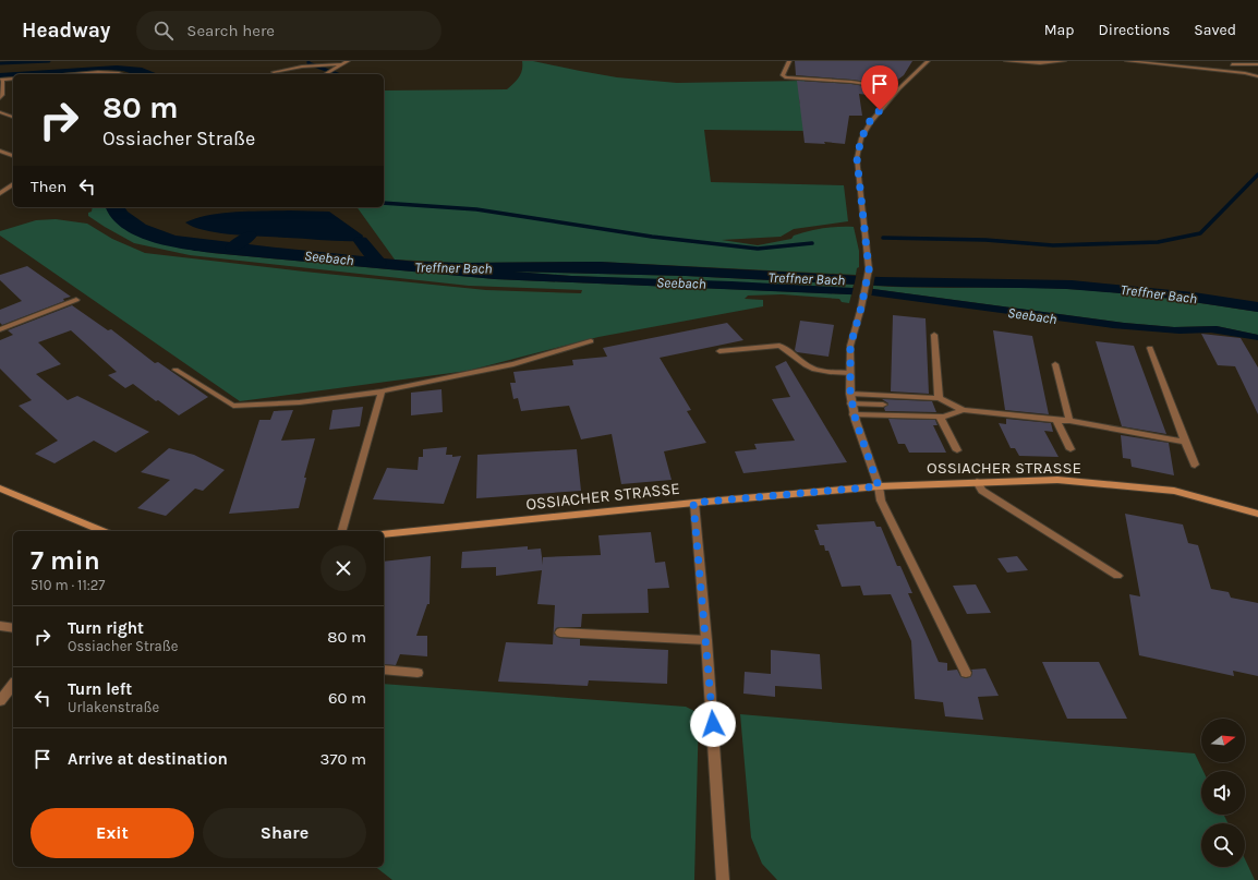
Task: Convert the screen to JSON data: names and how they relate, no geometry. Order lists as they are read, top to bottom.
{
  "streets": {
    "main road": ["OSSIACHER STRASSE"]
  },
  "water": ["Seebach", "Treffner Bach"],
  "north": "right",
  "page": {
    "header": "Headway",
    "search": "Search here",
    "nav": ["Map", "Directions", "Saved"],
    "turn": ["80 m", "Ossiacher Straße"],
    "then": "Then",
    "heading": ["7 min", "510 m · 11:27"],
    "list": [
      {
        "name": "Turn right",
        "note": "Ossiacher Straße",
        "value": "80 m"
      },
      {
        "name": "Turn left",
        "note": "Urlakenstraße",
        "value": "60 m"
      },
      {
        "name": "Arrive at destination",
        "value": "370 m"
      }
    ],
    "buttons": ["Exit", "Share"]
  }
}
